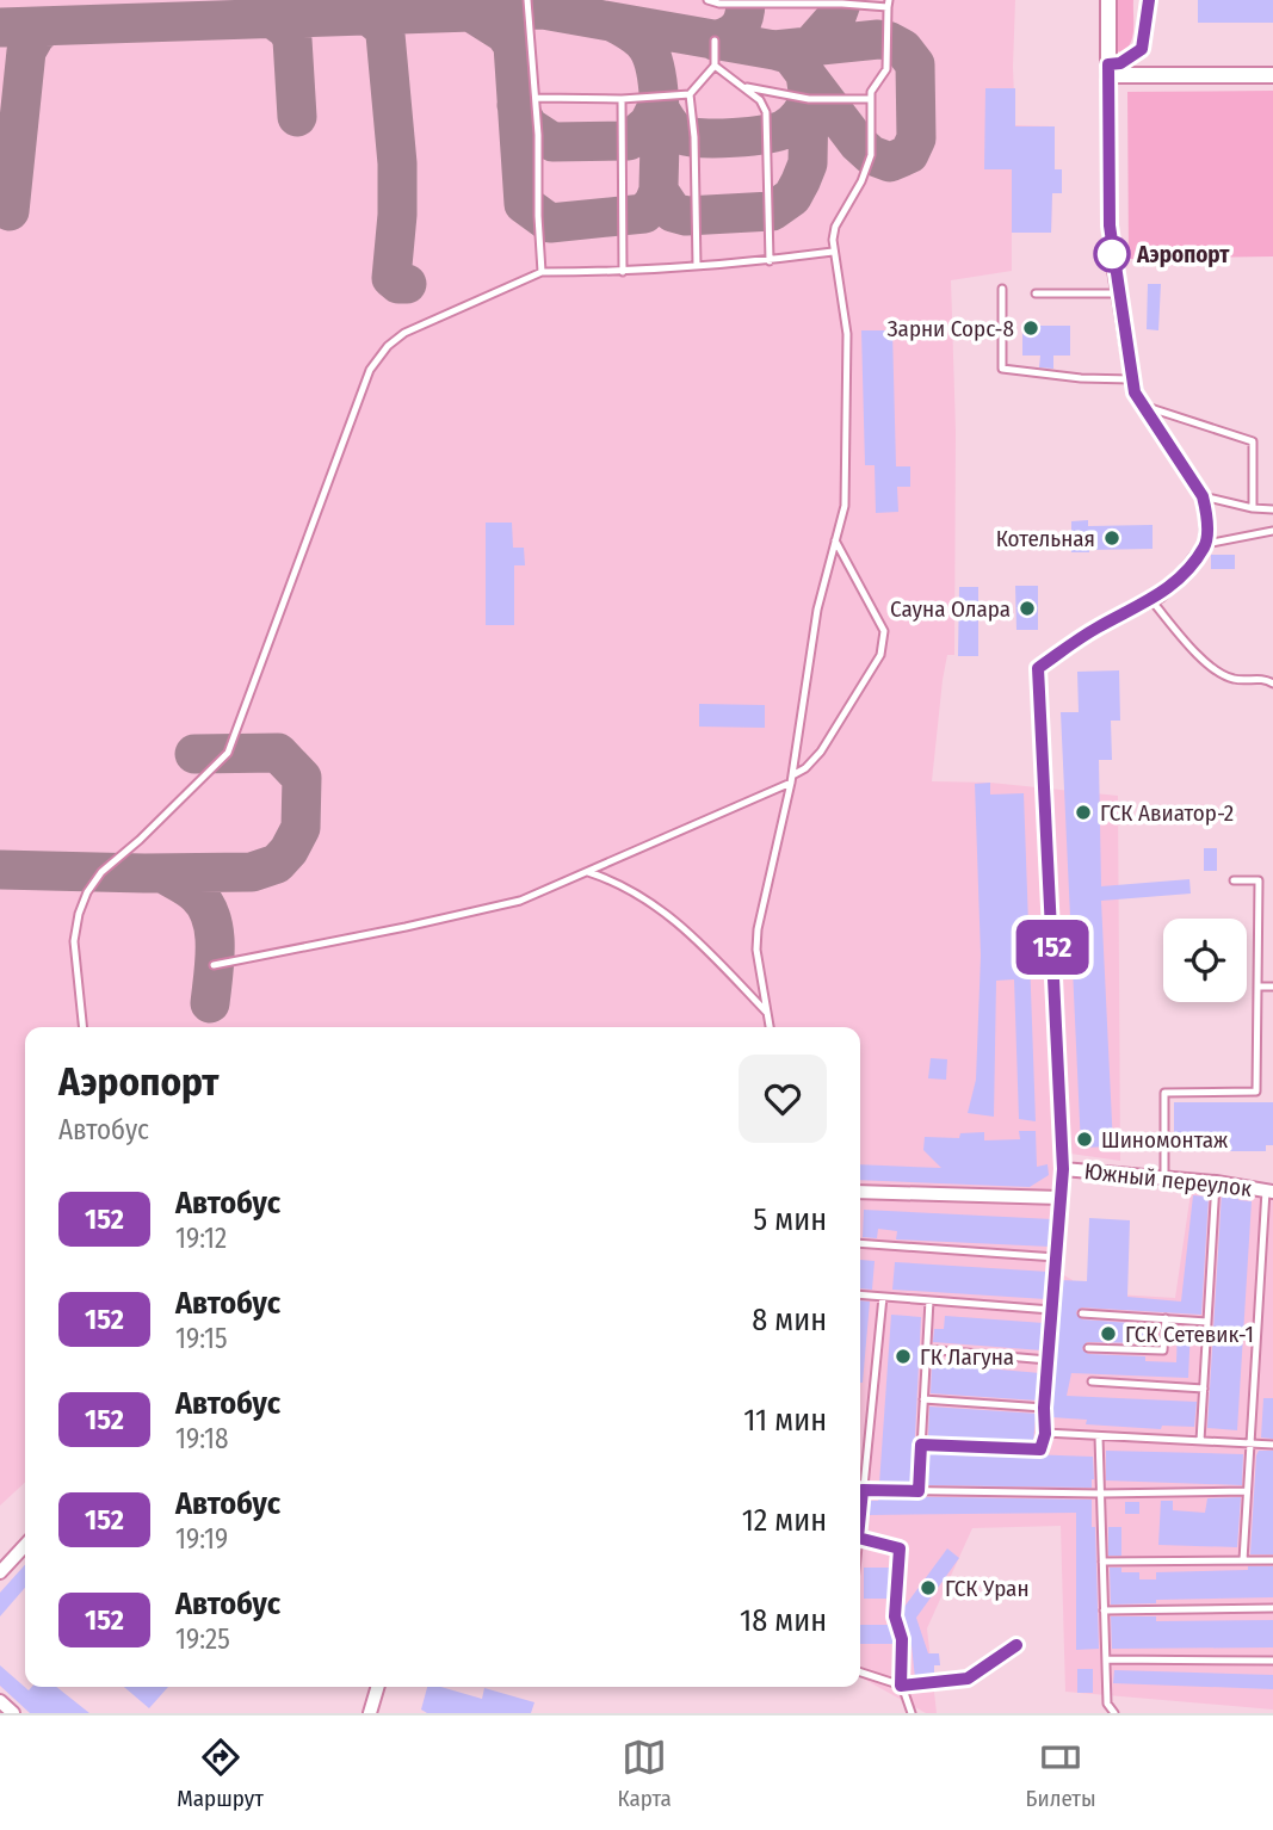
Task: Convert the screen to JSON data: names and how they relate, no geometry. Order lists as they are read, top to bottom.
{
  "streets": {
    "street": ["Южный переулок"]
  },
  "places": [
    "Аэропорт",
    "Зарни Сорс-8",
    "Котельная",
    "Сауна Олара",
    "ГСК Авиатор-2",
    "Шиномонтаж",
    "ГСК Сетевик-1",
    "ГК Лагуна",
    "ГСК Уран"
  ],
  "lines": ["bus line 152"],
  "page": {
    "on_map": "152",
    "heading": ["Аэропорт", "Автобус"],
    "list": [
      {
        "mark": "152",
        "name": "Автобус",
        "note": "19:12",
        "value": "5 мин"
      },
      {
        "mark": "152",
        "name": "Автобус",
        "note": "19:15",
        "value": "8 мин"
      },
      {
        "mark": "152",
        "name": "Автобус",
        "note": "19:18",
        "value": "11 мин"
      },
      {
        "mark": "152",
        "name": "Автобус",
        "note": "19:19",
        "value": "12 мин"
      },
      {
        "mark": "152",
        "name": "Автобус",
        "note": "19:25",
        "value": "18 мин"
      }
    ],
    "tabs": ["Маршрут", "Карта", "Билеты"]
  }
}
